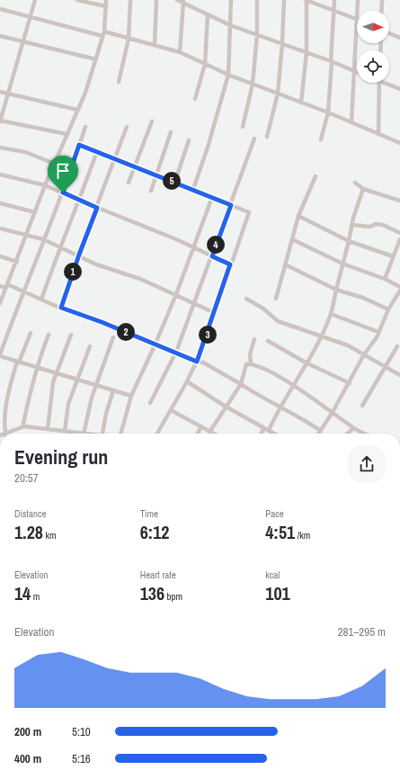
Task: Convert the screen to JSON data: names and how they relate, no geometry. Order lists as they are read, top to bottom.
{
  "north": "right",
  "page": {
    "pins": [
      "5",
      "4",
      "1",
      "2",
      "3"
    ],
    "heading": ["Evening run", "20:57"],
    "stats": [
      ["Distance", "1.28 km"],
      ["Time", "6:12"],
      ["Pace", "4:51 /km"],
      ["Elevation", "14 m"],
      ["Heart rate", "136 bpm"],
      ["kcal", "101"]
    ],
    "chart": ["Elevation", "281–295 m"],
    "list": [
      {
        "name": "200 m",
        "note": "5:10"
      },
      {
        "name": "400 m",
        "note": "5:16"
      }
    ]
  }
}
